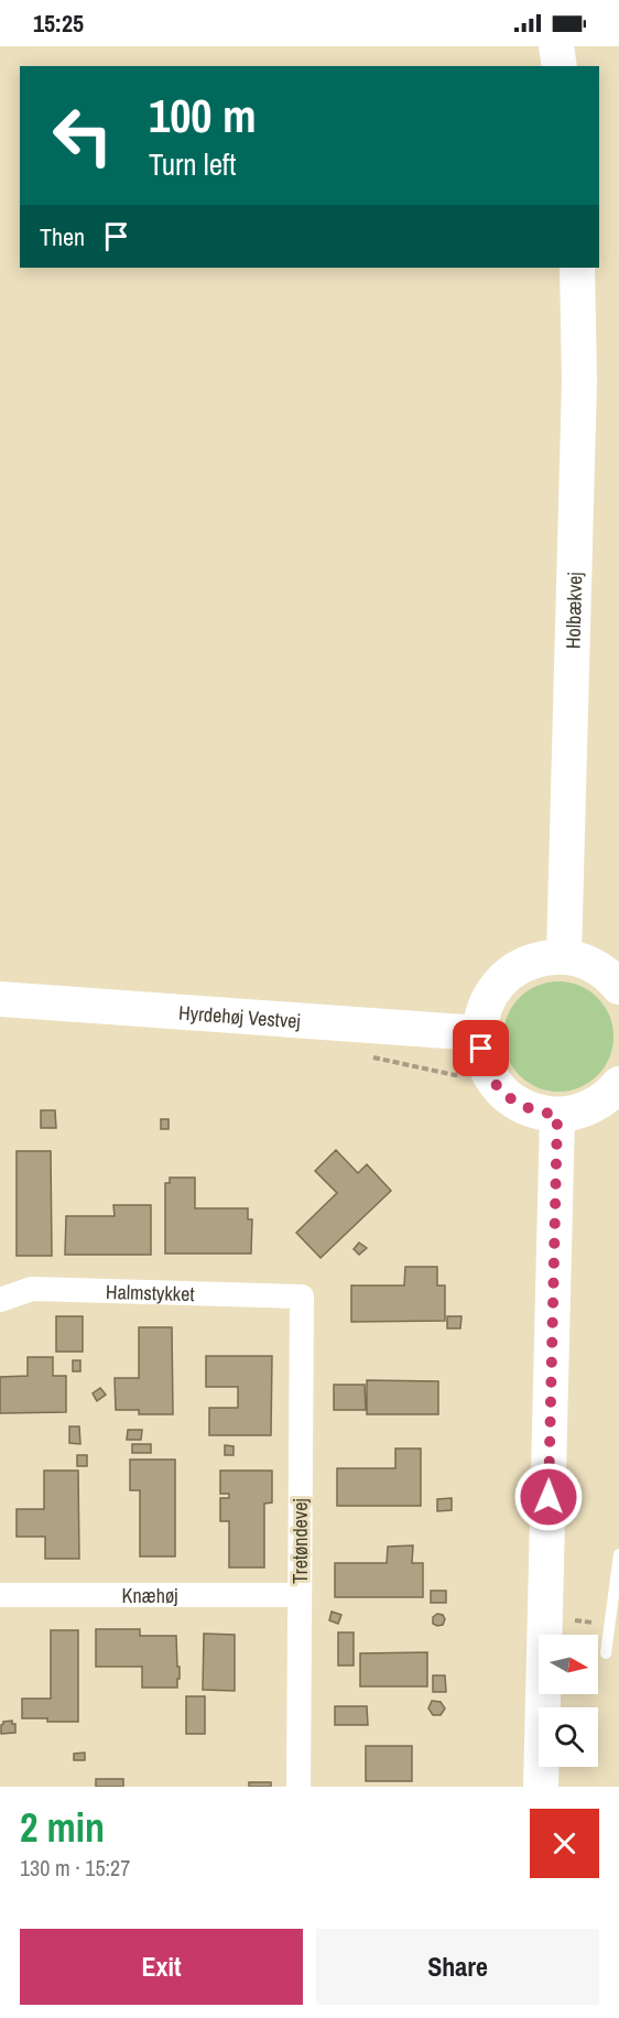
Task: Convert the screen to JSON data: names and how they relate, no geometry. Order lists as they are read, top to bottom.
{
  "streets": {
    "street": [
      "Holbækvej",
      "Hyrdehøj Vestvej",
      "Halmstykket",
      "Tretøndevej",
      "Knæhøj"
    ]
  },
  "crossings": [
    ["Halmstykket", "Tretøndevej"],
    ["Tretøndevej", "Knæhøj"]
  ],
  "north": "right",
  "page": {
    "status": "15:25",
    "turn": ["100 m", "Turn left"],
    "then": "Then",
    "heading": ["2 min", "130 m · 15:27"],
    "buttons": ["Exit", "Share"]
  }
}
